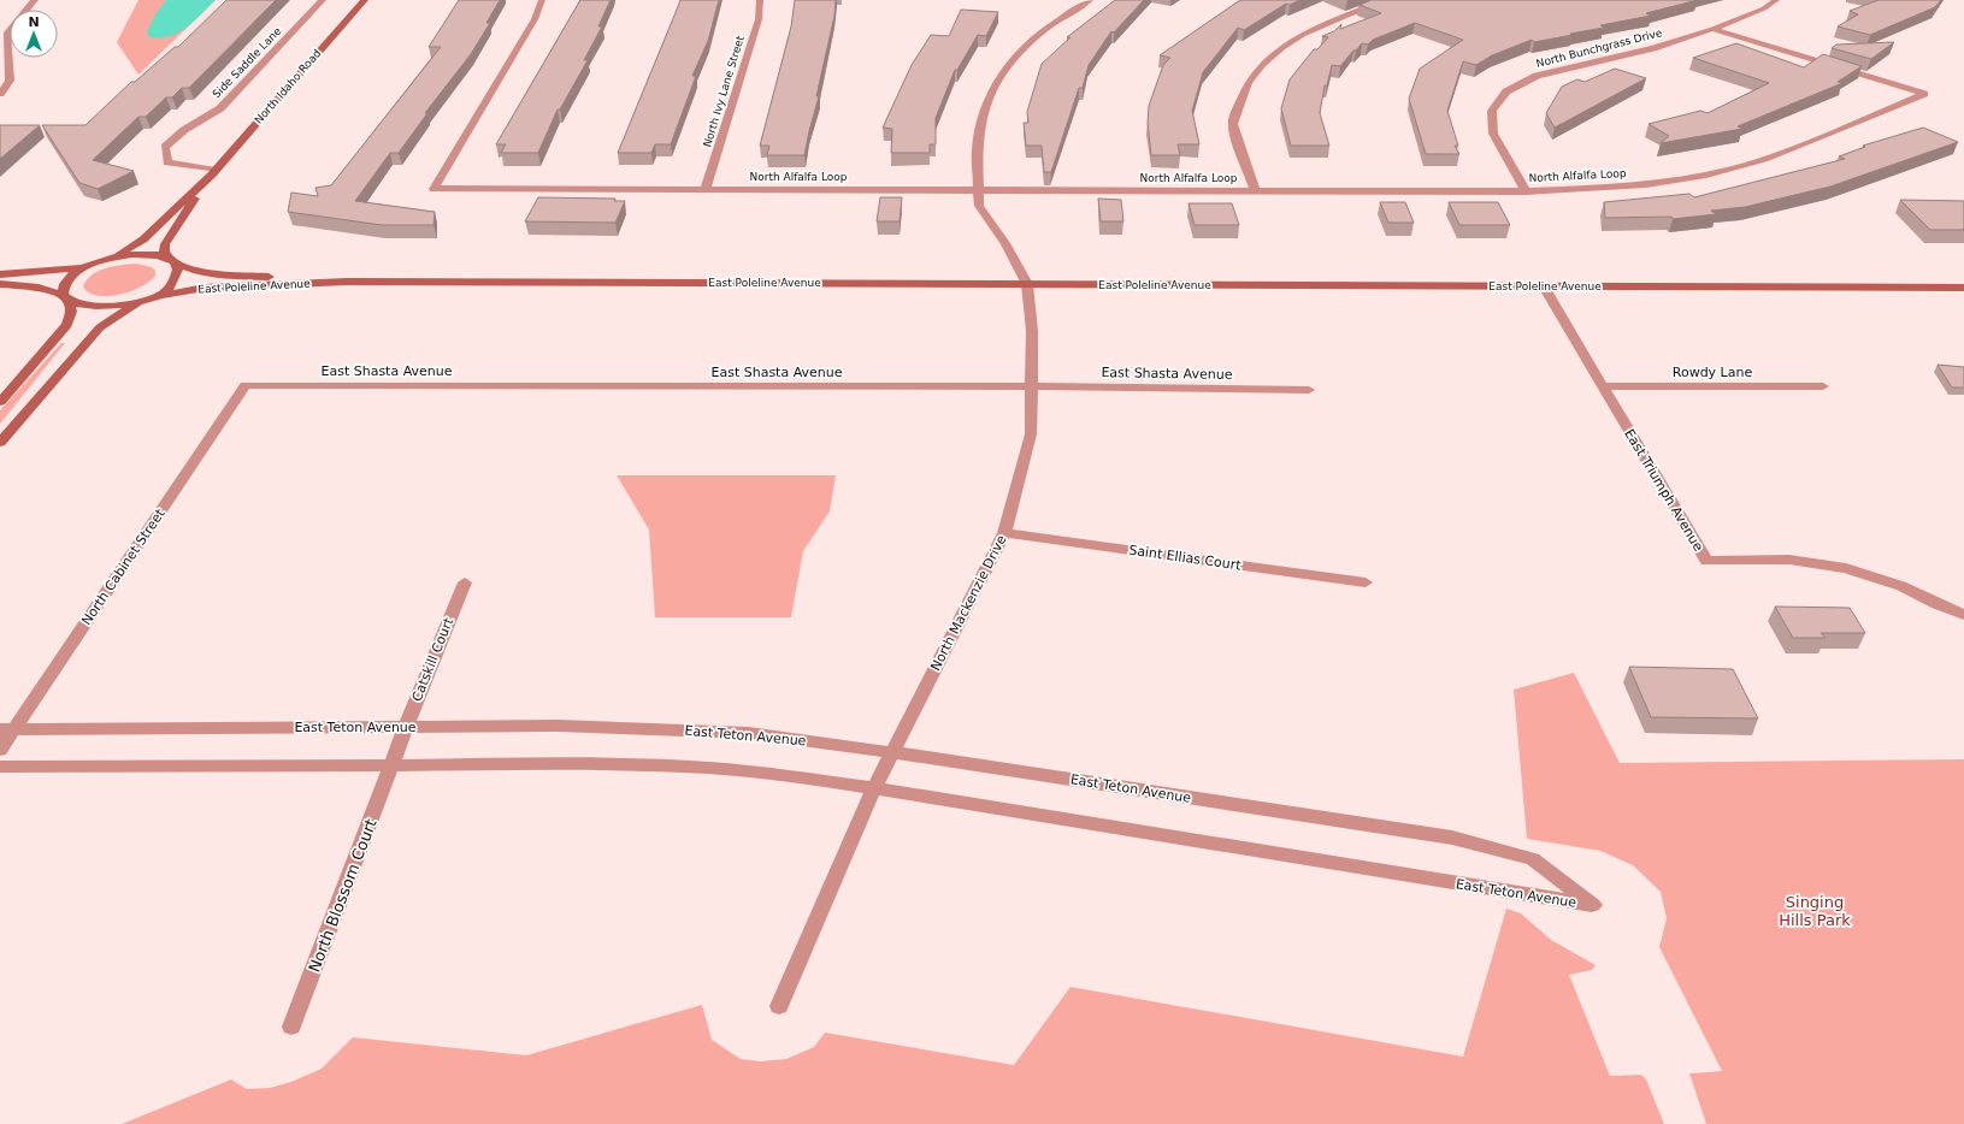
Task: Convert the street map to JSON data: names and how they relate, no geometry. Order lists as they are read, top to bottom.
{
  "streets": {
    "main road": ["North Idaho Road", "East Poleline Avenue"],
    "street": [
      "North Bunchgrass Drive",
      "Side Saddle Lane",
      "North Ivy Lane Street",
      "North Alfalfa Loop",
      "East Shasta Avenue",
      "Rowdy Lane",
      "East Triumph Avenue",
      "Saint Ellias Court",
      "North Cabinet Street",
      "North Mackenzie Drive",
      "Catskill Court",
      "East Teton Avenue",
      "North Blossom Court"
    ]
  },
  "crossings": [
    ["North Bunchgrass Drive", "North Alfalfa Loop"],
    ["Side Saddle Lane", "North Idaho Road"],
    ["North Idaho Road", "East Poleline Avenue"],
    ["North Ivy Lane Street", "North Alfalfa Loop"],
    ["North Alfalfa Loop", "North Mackenzie Drive"],
    ["East Poleline Avenue", "East Triumph Avenue"],
    ["East Poleline Avenue", "North Mackenzie Drive"],
    ["East Shasta Avenue", "North Cabinet Street"],
    ["East Shasta Avenue", "North Mackenzie Drive"],
    ["Rowdy Lane", "East Triumph Avenue"],
    ["Saint Ellias Court", "North Mackenzie Drive"],
    ["North Cabinet Street", "East Teton Avenue"],
    ["North Mackenzie Drive", "East Teton Avenue"],
    ["Catskill Court", "East Teton Avenue"],
    ["Catskill Court", "North Blossom Court"],
    ["East Teton Avenue", "North Blossom Court"]
  ],
  "parks": ["Singing Hills Park"],
  "north": "top"
}
